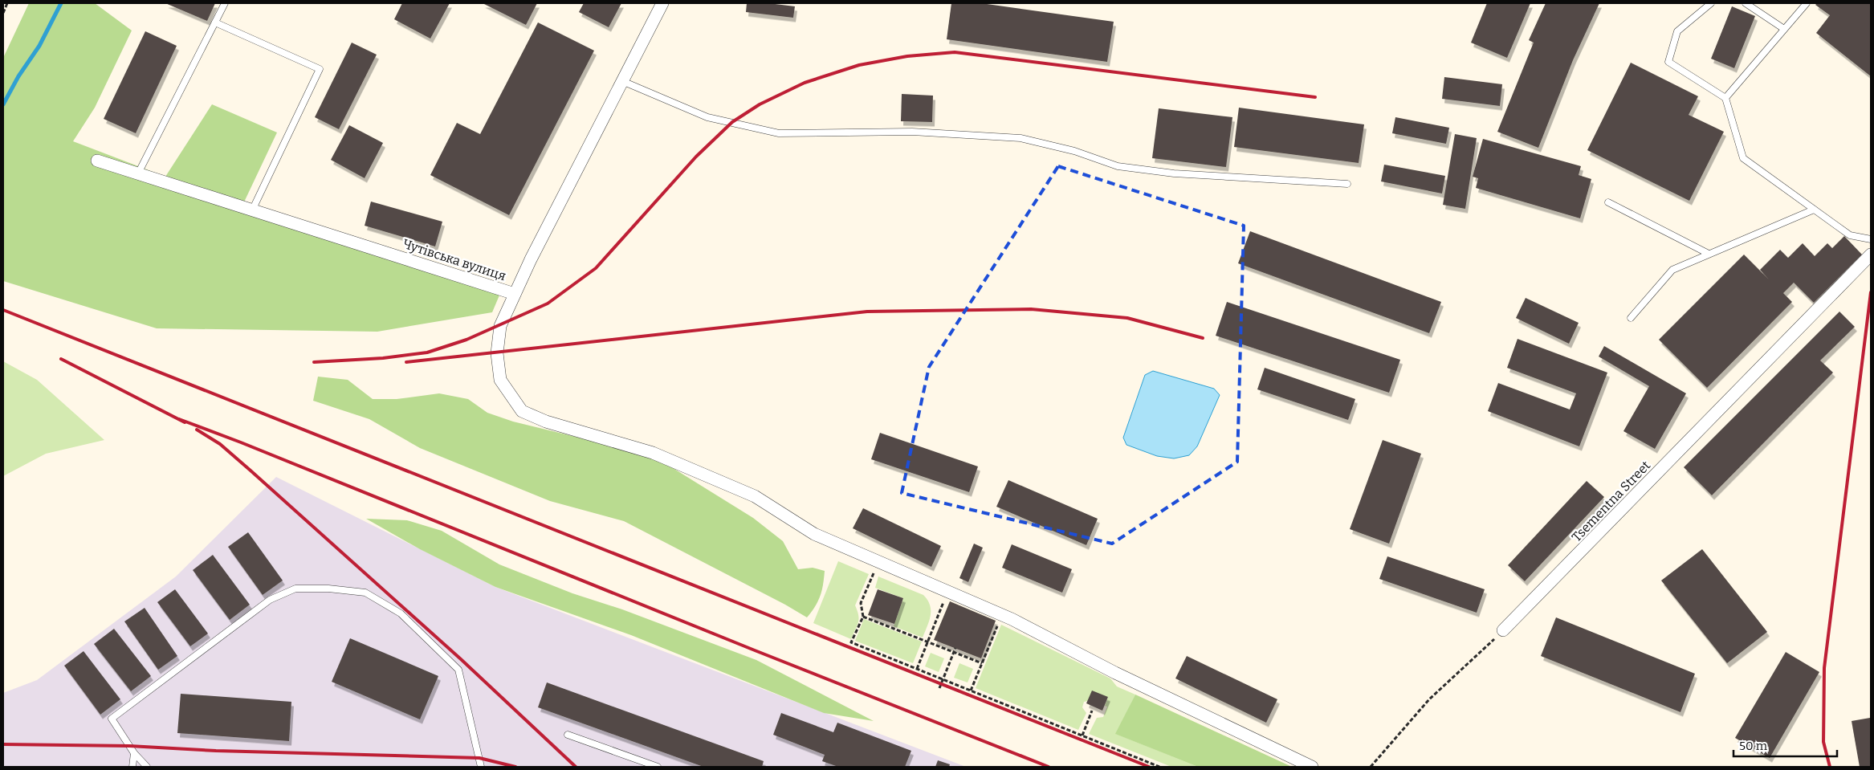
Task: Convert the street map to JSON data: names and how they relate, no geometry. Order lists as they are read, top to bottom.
{
  "streets": {
    "street": ["Чутівська вулиця", "Tsementna Street"]
  },
  "scale_bar": "50 m"
}
